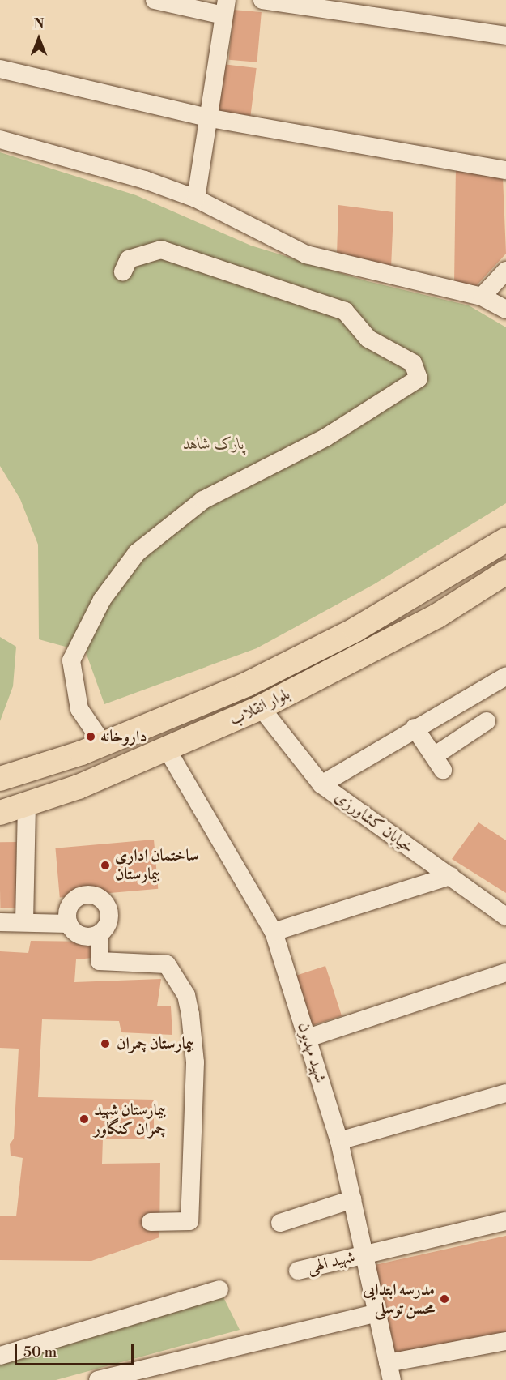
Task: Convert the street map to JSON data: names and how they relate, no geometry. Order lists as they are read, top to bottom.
{
  "streets": {
    "main road": ["بلوار انقلاب"],
    "street": ["خیابان کشاورزی", "شهید مهدیون", "شهید الهی"]
  },
  "crossings": [
    ["بلوار انقلاب", "خیابان کشاورزی"],
    ["بلوار انقلاب", "شهید مهدیون"],
    ["شهید مهدیون", "شهید الهی"]
  ],
  "parks": ["پارک شاهد"],
  "places": [
    "داروخانه",
    "ساختمان اداری بیمارستان",
    "بیمارستان چمران",
    "بیمارستان شهید چمران کنگاور",
    "مدرسه ابتدایی محسن توسلی"
  ],
  "scale_bar": "50 m",
  "north": "top"
}
